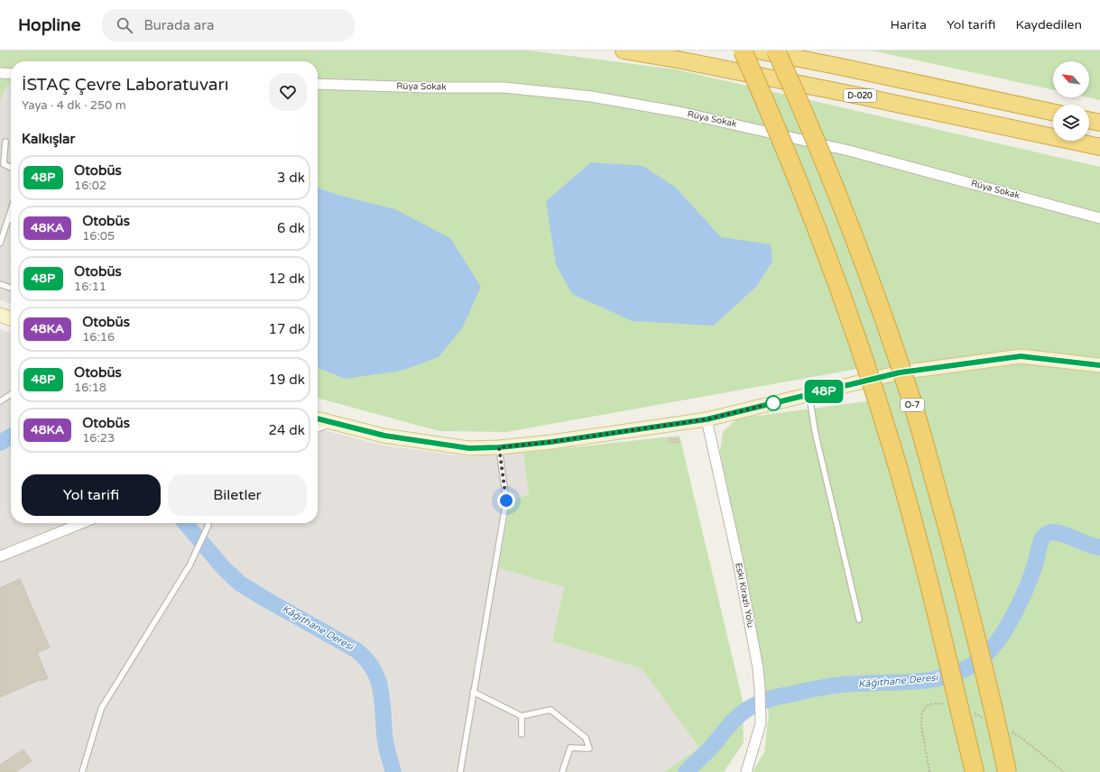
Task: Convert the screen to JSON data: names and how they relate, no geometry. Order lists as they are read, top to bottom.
{
  "streets": {
    "highway": ["D-020", "O-7"],
    "street": ["Rüya Sokak", "Eski Kirazlı Yolu"]
  },
  "water": ["Kâğıthane Deresi"],
  "lines": ["bus line 48P"],
  "north": "top left",
  "page": {
    "header": "Hopline",
    "search": "Burada ara",
    "nav": ["Harita", "Yol tarifi", "Kaydedilen"],
    "on_map": "48P",
    "heading": [
      ["İSTAÇ Çevre Laboratuvarı", "Yaya · 4 dk · 250 m"],
      "Kalkışlar"
    ],
    "list": [
      {
        "mark": "48P",
        "name": "Otobüs",
        "note": "16:02",
        "value": "3 dk"
      },
      {
        "mark": "48KA",
        "name": "Otobüs",
        "note": "16:05",
        "value": "6 dk"
      },
      {
        "mark": "48P",
        "name": "Otobüs",
        "note": "16:11",
        "value": "12 dk"
      },
      {
        "mark": "48KA",
        "name": "Otobüs",
        "note": "16:16",
        "value": "17 dk"
      },
      {
        "mark": "48P",
        "name": "Otobüs",
        "note": "16:18",
        "value": "19 dk"
      },
      {
        "mark": "48KA",
        "name": "Otobüs",
        "note": "16:23",
        "value": "24 dk"
      }
    ],
    "buttons": ["Yol tarifi", "Biletler"]
  }
}
